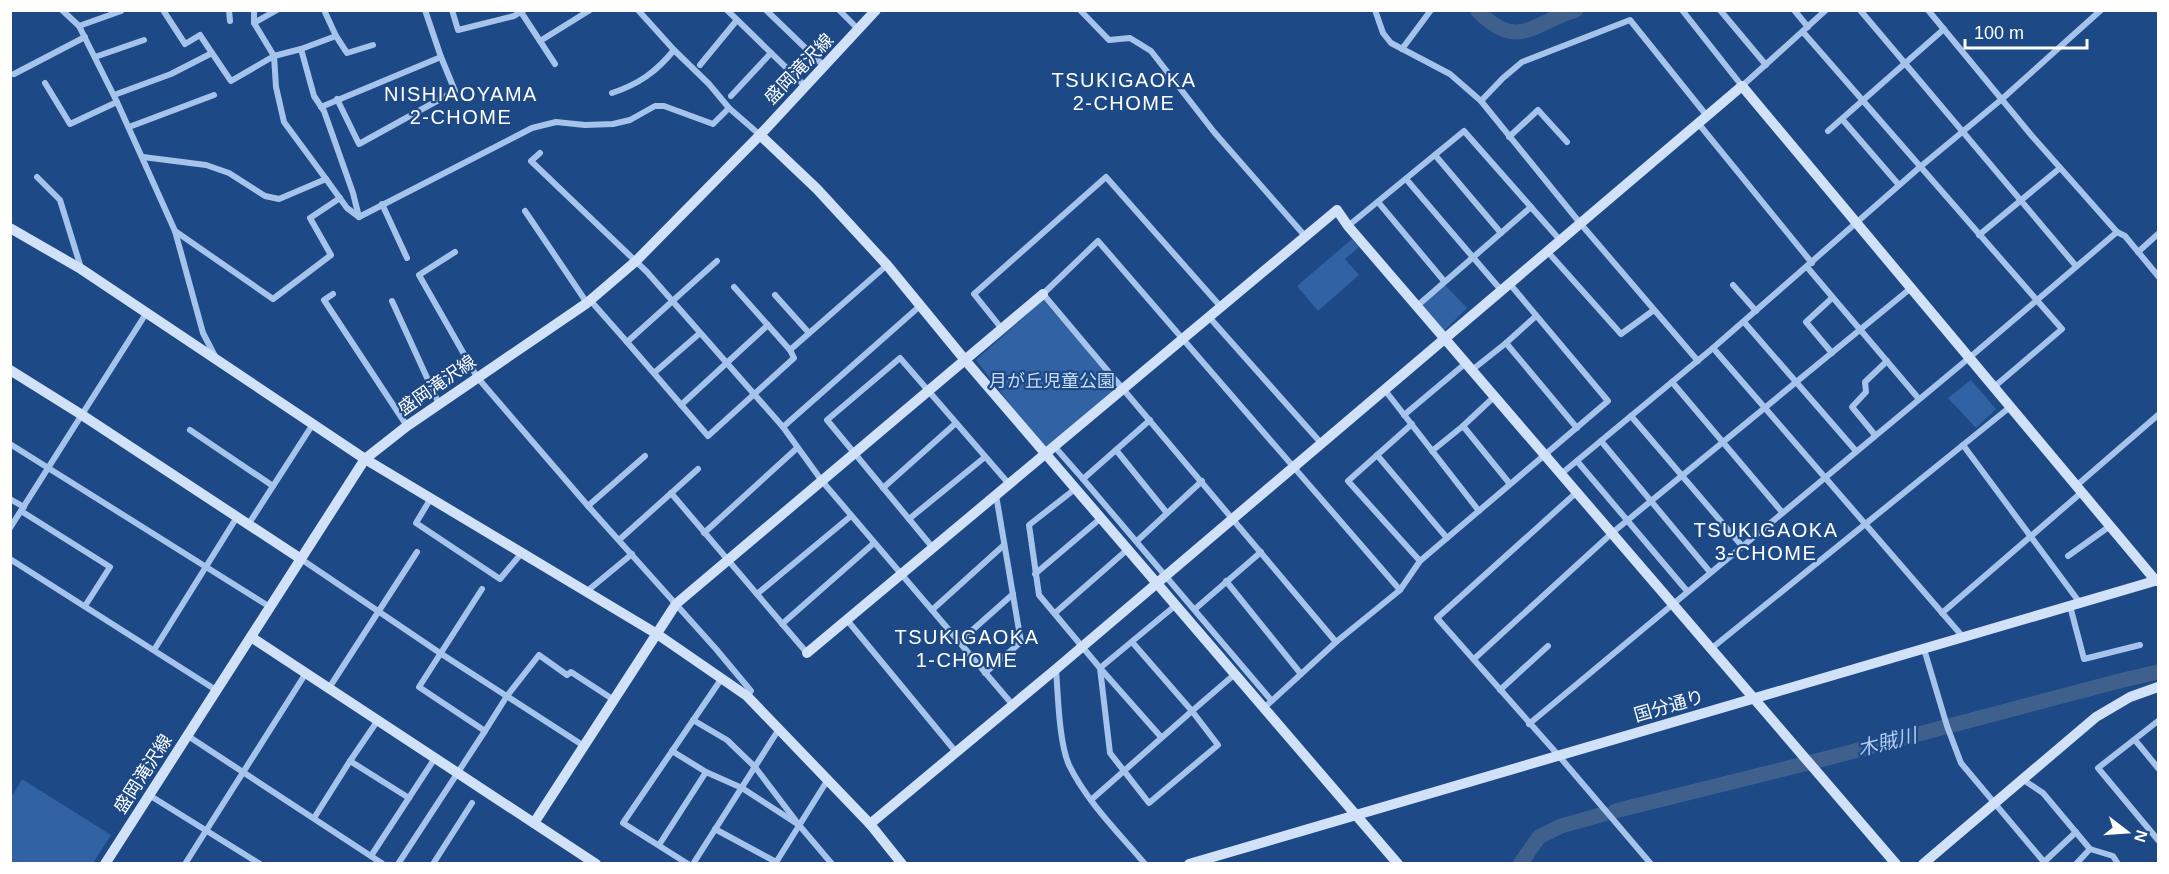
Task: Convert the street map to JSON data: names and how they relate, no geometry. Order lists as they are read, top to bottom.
{
  "streets": {
    "street": ["盛岡滝沢線", "国分通り"]
  },
  "districts": [
    "TSUKIGAOKA 2-CHOME",
    "NISHIAOYAMA 2-CHOME",
    "TSUKIGAOKA 3-CHOME",
    "TSUKIGAOKA 1-CHOME"
  ],
  "water": ["木賊川"],
  "parks": ["月が丘児童公園"],
  "scale_bar": "100 m",
  "north": "right"
}
